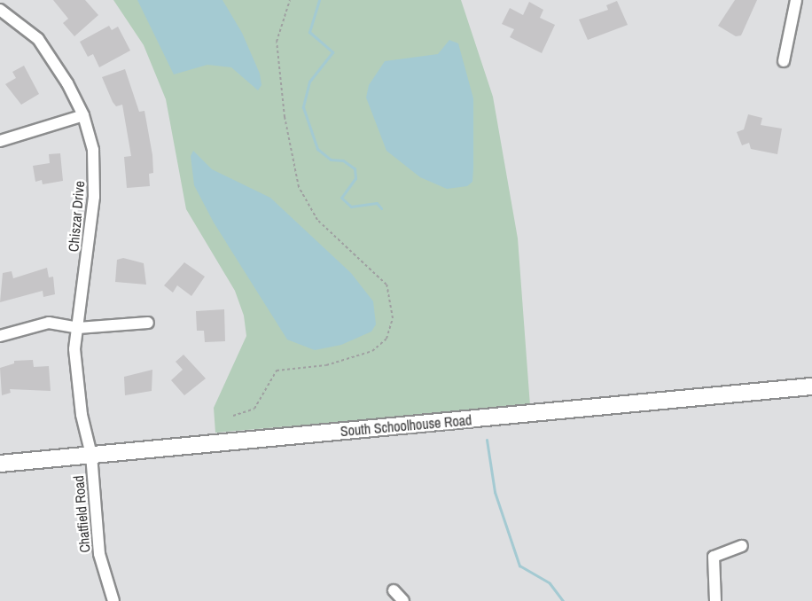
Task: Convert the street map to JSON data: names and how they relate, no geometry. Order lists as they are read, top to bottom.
{
  "streets": {
    "street": ["Chiszar Drive", "South Schoolhouse Road", "Chatfield Road"]
  },
  "crossings": [
    ["Chiszar Drive", "South Schoolhouse Road"],
    ["Chiszar Drive", "Chatfield Road"],
    ["South Schoolhouse Road", "Chatfield Road"]
  ]
}
